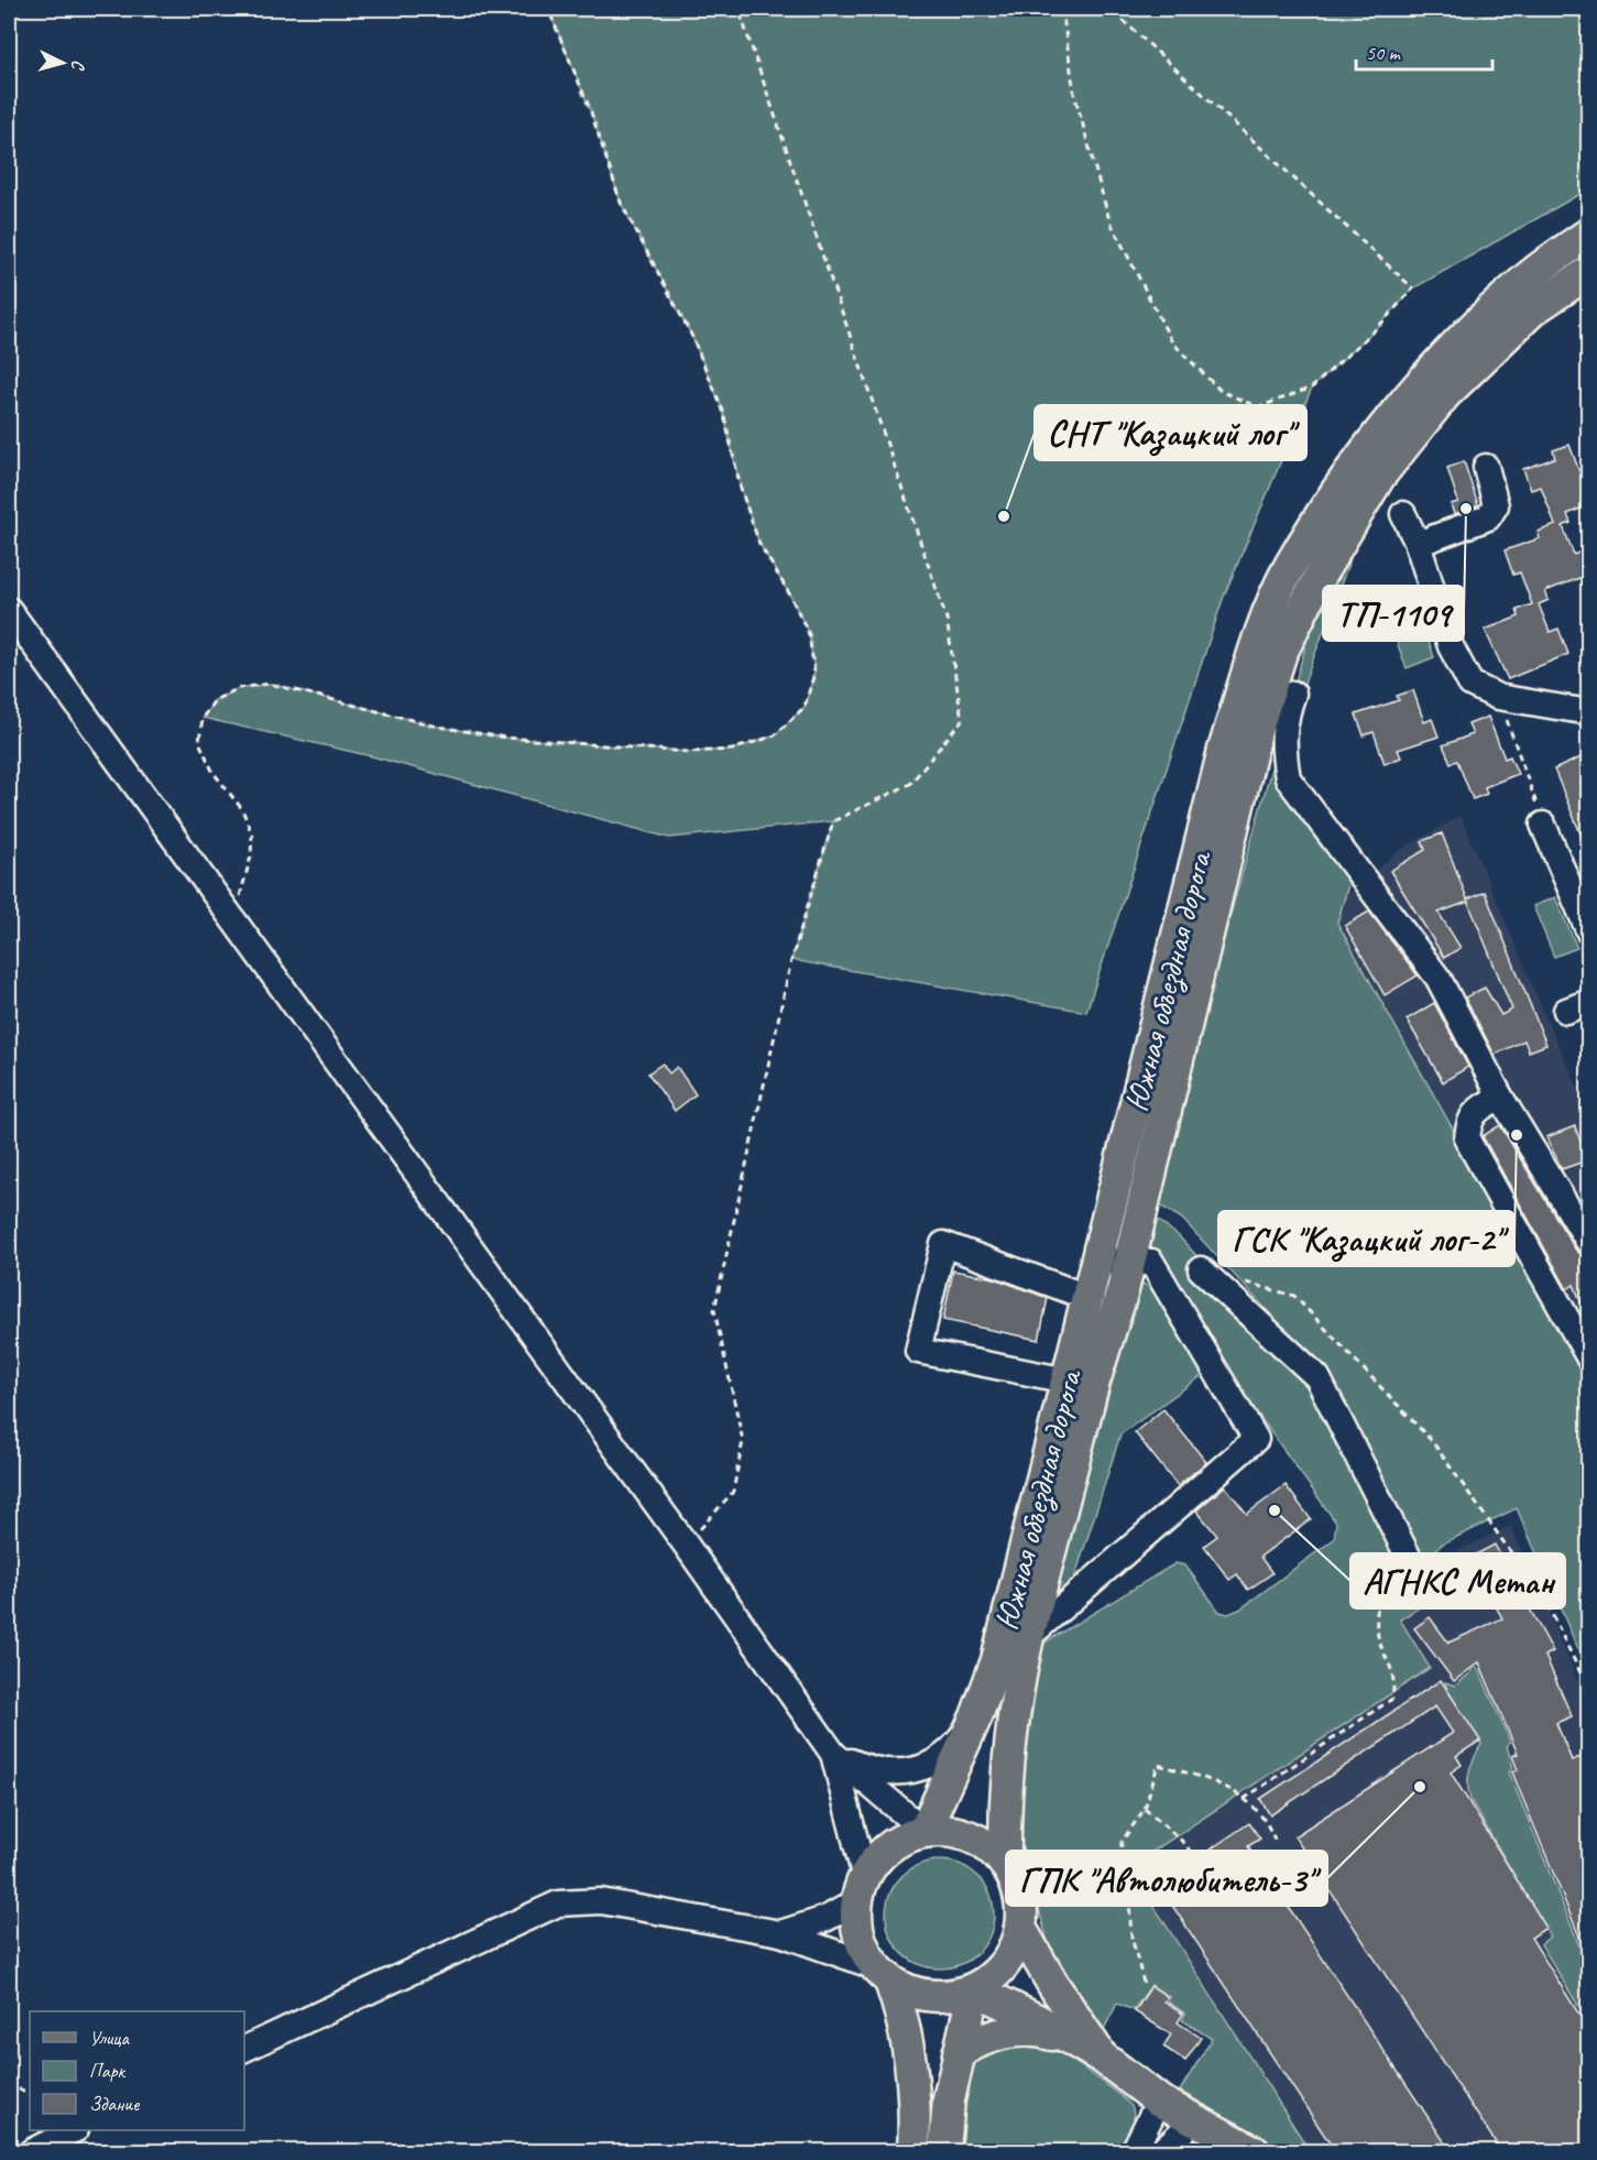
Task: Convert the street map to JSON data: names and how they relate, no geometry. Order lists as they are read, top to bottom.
{
  "streets": {
    "main road": ["Южная объездная дорога"]
  },
  "places": [
    "ТП-1109",
    "СНТ \"Казацкий лог\"",
    "ГСК \"Казацкий лог-2\"",
    "АГНКС Метан",
    "ГПК \"Автолюбитель-3\""
  ],
  "legend": ["Улица", "Парк", "Здание"],
  "scale_bar": "50 m",
  "north": "right"
}
